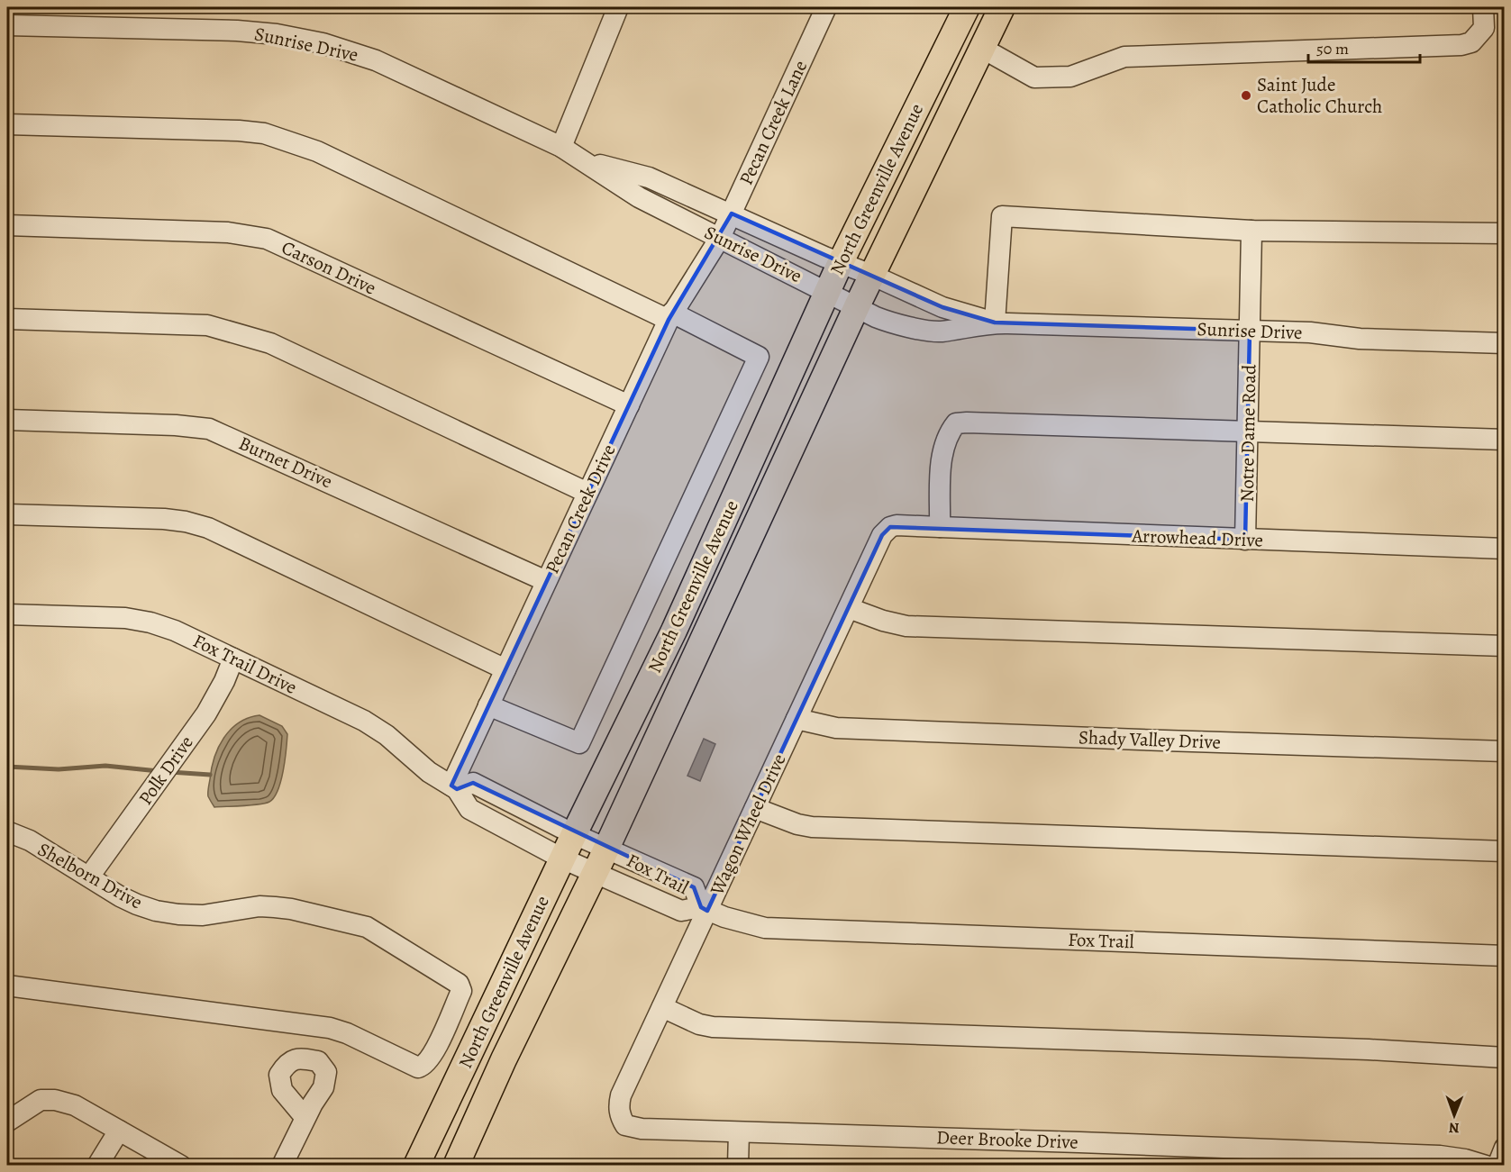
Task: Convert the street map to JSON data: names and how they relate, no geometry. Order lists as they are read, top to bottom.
{
  "streets": {
    "main road": ["North Greenville Avenue"],
    "street": [
      "Sunrise Drive",
      "Pecan Creek Lane",
      "Carson Drive",
      "Notre Dame Road",
      "Burnet Drive",
      "Pecan Creek Drive",
      "Arrowhead Drive",
      "Fox Trail Drive",
      "Shady Valley Drive",
      "Polk Drive",
      "Wagon Wheel Drive",
      "Fox Trail",
      "Shelborn Drive",
      "Deer Brooke Drive"
    ]
  },
  "crossings": [
    ["Sunrise Drive", "Pecan Creek Lane"],
    ["Sunrise Drive", "North Greenville Avenue"],
    ["Sunrise Drive", "Notre Dame Road"],
    ["Sunrise Drive", "Pecan Creek Drive"],
    ["Pecan Creek Lane", "Pecan Creek Drive"],
    ["North Greenville Avenue", "Fox Trail Drive"],
    ["North Greenville Avenue", "Fox Trail"],
    ["Carson Drive", "Pecan Creek Drive"],
    ["Notre Dame Road", "Arrowhead Drive"],
    ["Burnet Drive", "Pecan Creek Drive"],
    ["Pecan Creek Drive", "Fox Trail Drive"],
    ["Arrowhead Drive", "Wagon Wheel Drive"],
    ["Fox Trail Drive", "Polk Drive"],
    ["Fox Trail Drive", "Fox Trail"],
    ["Shady Valley Drive", "Wagon Wheel Drive"],
    ["Polk Drive", "Shelborn Drive"],
    ["Wagon Wheel Drive", "Fox Trail"],
    ["Wagon Wheel Drive", "Deer Brooke Drive"]
  ],
  "places": ["Saint Jude Catholic Church"],
  "scale_bar": "50 m",
  "north": "bottom"
}
